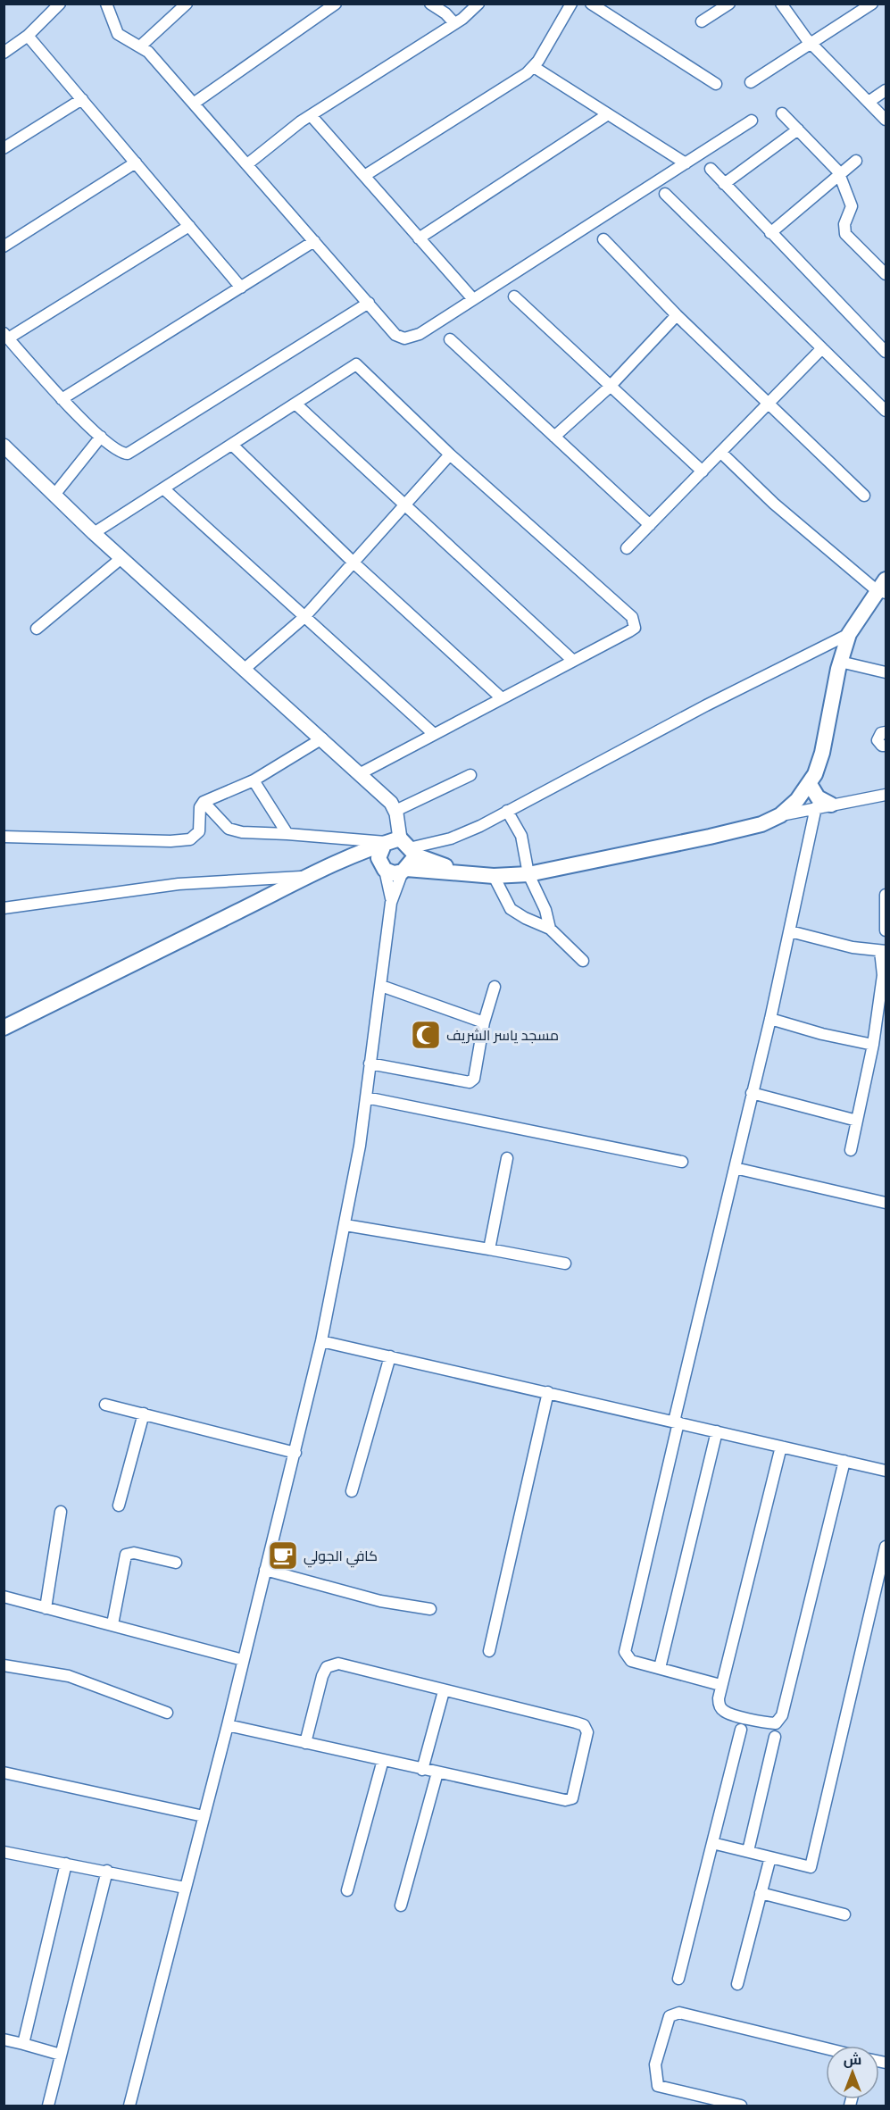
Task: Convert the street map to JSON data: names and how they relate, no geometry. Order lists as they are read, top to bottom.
{
  "places": {
    "mosque": ["مسجد ياسر الشريف"],
    "cafe": ["كافي الجولي"]
  },
  "north": "top"
}
